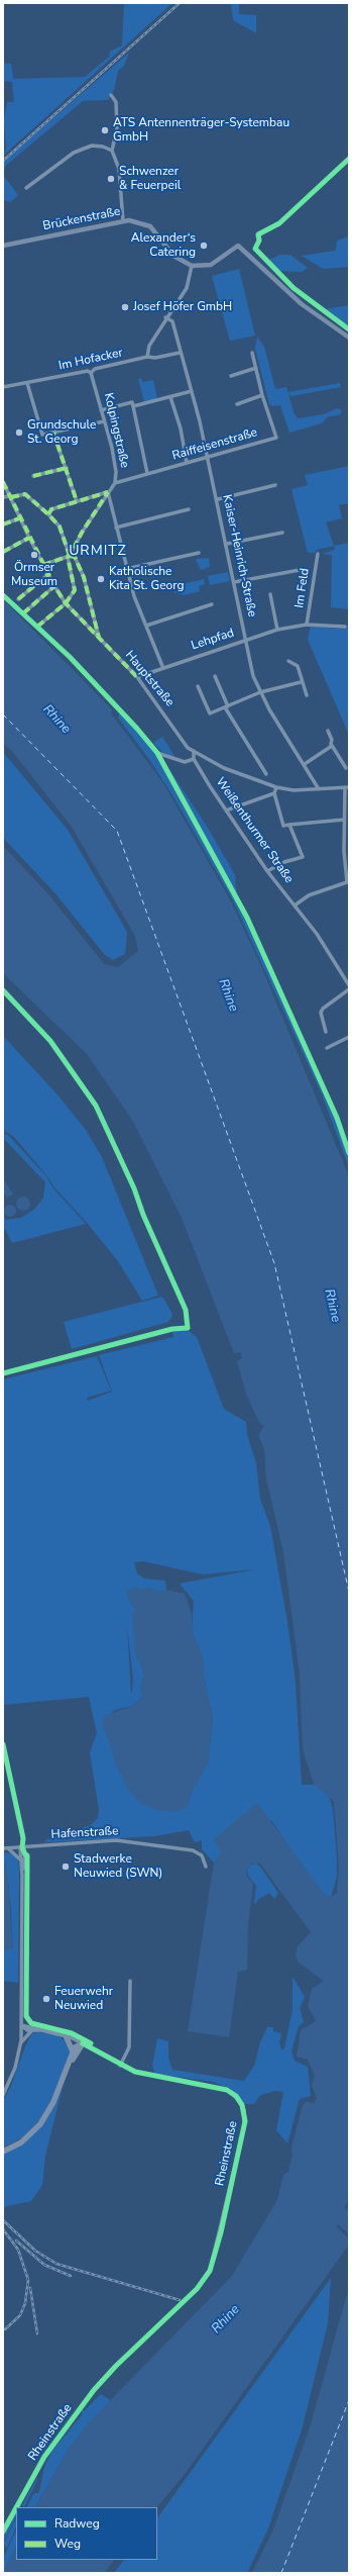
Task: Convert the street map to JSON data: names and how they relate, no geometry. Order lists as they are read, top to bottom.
{
  "streets": {
    "main road": ["Brückenstraße"],
    "street": [
      "Im Hofacker",
      "Kolpingstraße",
      "Raiffeisenstraße",
      "Kaiser-Heinrich-Straße",
      "Im Feld",
      "Lehpfad",
      "Hauptstraße",
      "Weißenthurmer Straße",
      "Hafenstraße",
      "Rheinstraße"
    ]
  },
  "crossings": [
    ["Im Hofacker", "Kolpingstraße"],
    ["Im Hofacker", "Kaiser-Heinrich-Straße"],
    ["Kolpingstraße", "Raiffeisenstraße"],
    ["Raiffeisenstraße", "Kaiser-Heinrich-Straße"],
    ["Kaiser-Heinrich-Straße", "Lehpfad"],
    ["Kaiser-Heinrich-Straße", "Hauptstraße"],
    ["Im Feld", "Lehpfad"],
    ["Lehpfad", "Hauptstraße"]
  ],
  "districts": ["URMITZ"],
  "water": ["Rhine"],
  "places": [
    "ATS Antennenträger-Systembau GmbH",
    "Schwenzer & Feuerpeil",
    "Alexander‘s Catering",
    "Josef Höfer GmbH",
    "Grundschule St. Georg",
    "Örmser Museum",
    "Katholische Kita St. Georg",
    "Stadwerke Neuwied (SWN)",
    "Feuerwehr Neuwied"
  ],
  "legend": ["Radweg", "Weg"]
}
